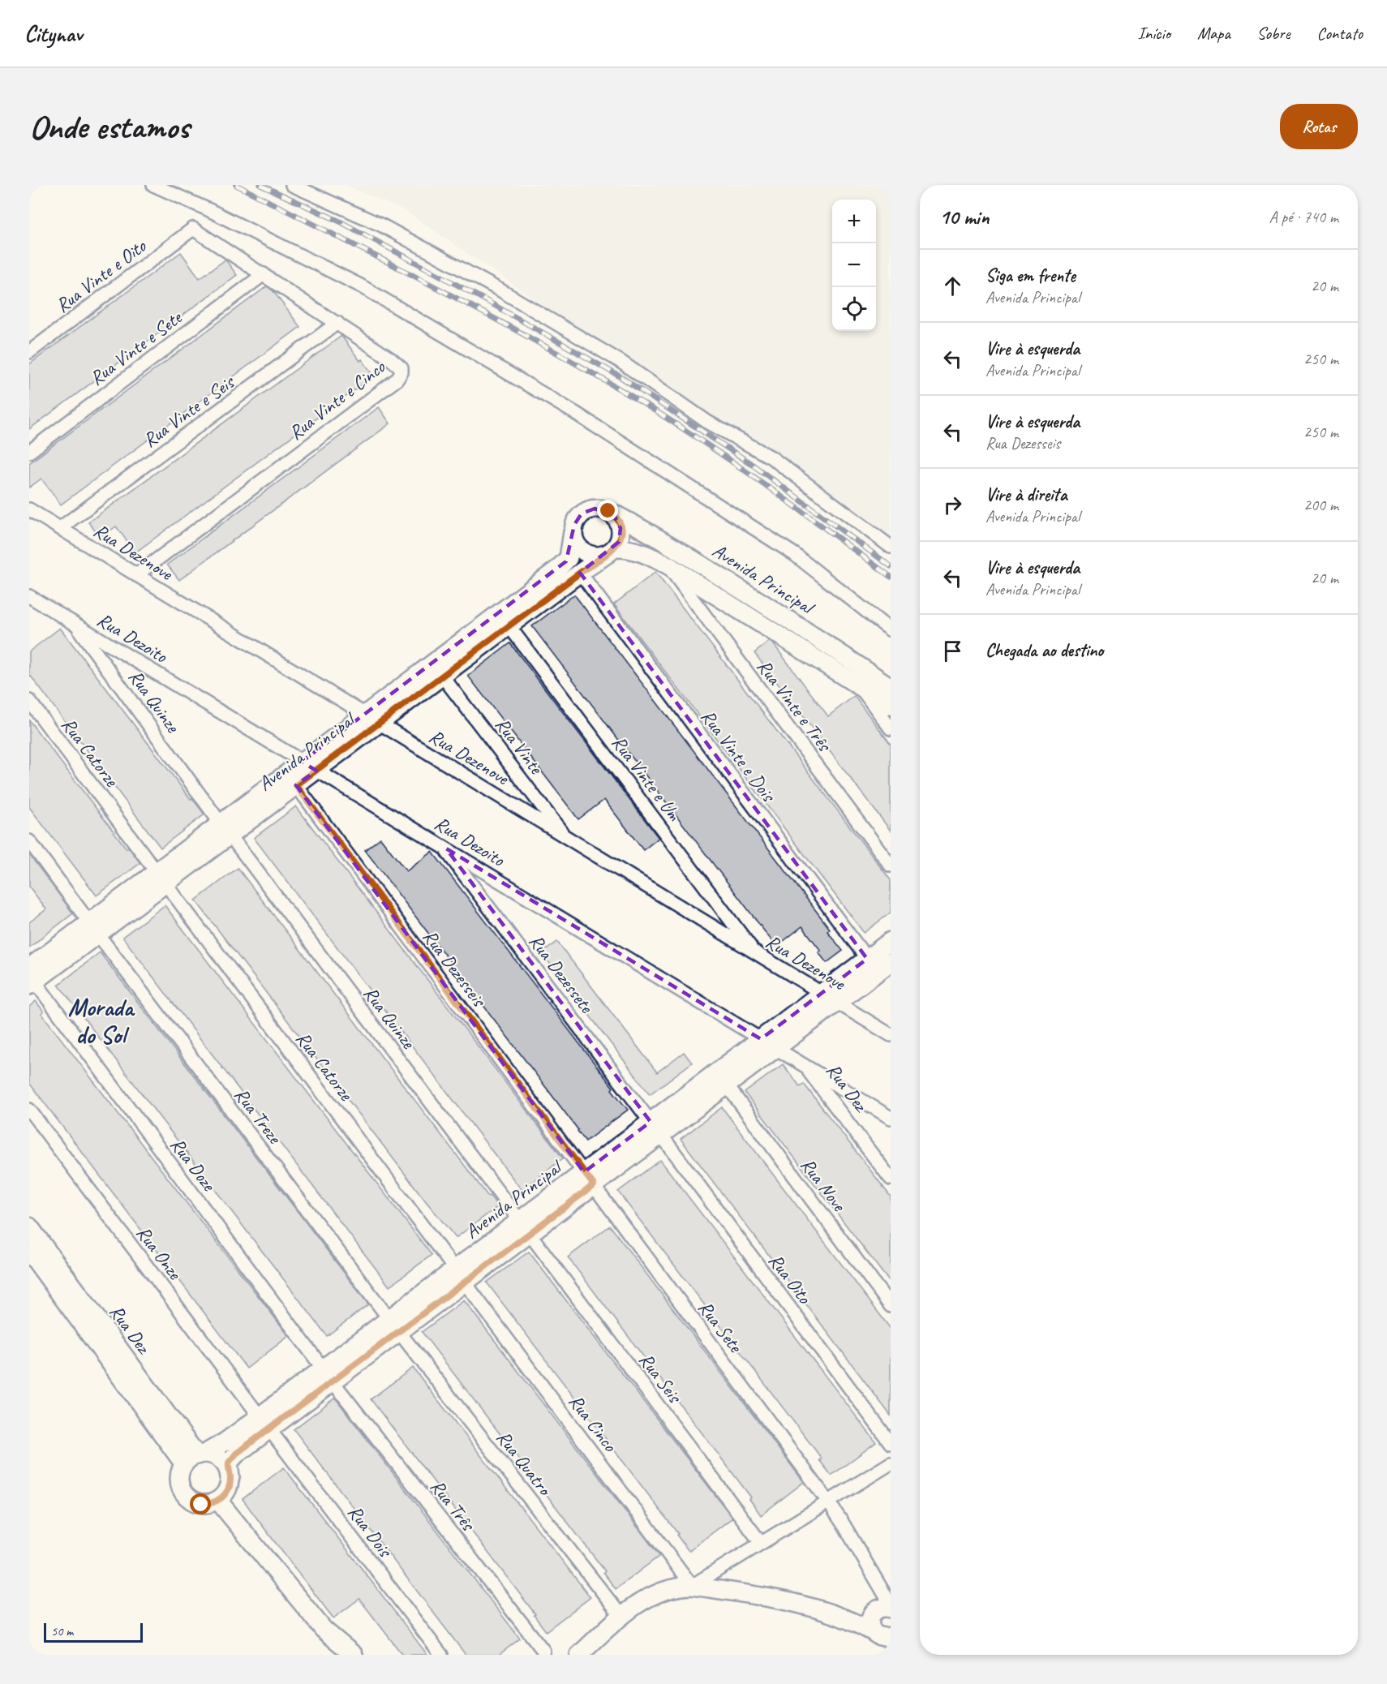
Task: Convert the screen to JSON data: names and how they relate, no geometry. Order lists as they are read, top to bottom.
{
  "streets": {
    "street": [
      "Rua Vinte e Oito",
      "Rua Vinte e Sete",
      "Rua Vinte e Cinco",
      "Rua Vinte e Seis",
      "Rua Dezenove",
      "Avenida Principal",
      "Rua Dezoito",
      "Rua Quinze",
      "Rua Vinte e Três",
      "Rua Vinte",
      "Rua Catorze",
      "Rua Vinte e Dois",
      "Rua Vinte e Um",
      "Rua Dezesseis",
      "Rua Dezessete",
      "Rua Dez",
      "Rua Treze",
      "Rua Doze",
      "Rua Nove",
      "Rua Onze",
      "Rua Oito",
      "Rua Sete",
      "Rua Seis",
      "Rua Cinco",
      "Rua Quatro",
      "Rua Três",
      "Rua Dois"
    ]
  },
  "crossings": [
    ["Rua Vinte e Oito", "Rua Vinte e Cinco"],
    ["Rua Vinte e Sete", "Rua Vinte e Cinco"],
    ["Rua Vinte e Cinco", "Rua Vinte e Seis"],
    ["Rua Vinte e Cinco", "Rua Dezenove"],
    ["Rua Vinte e Seis", "Rua Dezenove"],
    ["Rua Dezenove", "Avenida Principal"],
    ["Rua Dezenove", "Rua Vinte"],
    ["Rua Dezenove", "Rua Vinte e Um"],
    ["Avenida Principal", "Rua Dezoito"],
    ["Avenida Principal", "Rua Quinze"],
    ["Avenida Principal", "Rua Vinte e Três"],
    ["Avenida Principal", "Rua Vinte"],
    ["Avenida Principal", "Rua Catorze"],
    ["Avenida Principal", "Rua Vinte e Dois"],
    ["Avenida Principal", "Rua Vinte e Um"],
    ["Avenida Principal", "Rua Dezesseis"],
    ["Avenida Principal", "Rua Dezessete"],
    ["Avenida Principal", "Rua Dez"],
    ["Avenida Principal", "Rua Treze"],
    ["Avenida Principal", "Rua Doze"],
    ["Avenida Principal", "Rua Nove"],
    ["Avenida Principal", "Rua Onze"],
    ["Avenida Principal", "Rua Oito"],
    ["Avenida Principal", "Rua Sete"],
    ["Avenida Principal", "Rua Seis"],
    ["Avenida Principal", "Rua Cinco"],
    ["Avenida Principal", "Rua Quatro"],
    ["Avenida Principal", "Rua Três"],
    ["Avenida Principal", "Rua Dois"],
    ["Rua Dezoito", "Rua Quinze"],
    ["Rua Dezoito", "Rua Dezessete"],
    ["Rua Dezoito", "Rua Dez"],
    ["Rua Quinze", "Rua Seis"],
    ["Rua Catorze", "Rua Cinco"],
    ["Rua Dezesseis", "Rua Sete"],
    ["Rua Dezessete", "Rua Oito"],
    ["Rua Treze", "Rua Quatro"],
    ["Rua Doze", "Rua Três"],
    ["Rua Onze", "Rua Dois"]
  ],
  "districts": ["Morada do Sol"],
  "scale_bar": "50 m",
  "page": {
    "header": "Citynav",
    "nav": [
      "Início",
      "Mapa",
      "Sobre",
      "Contato"
    ],
    "buttons": "Rotas",
    "title": "Onde estamos",
    "heading": ["10 min", "A pé · 740 m"],
    "map_buttons": ["+", "−"],
    "list": [
      ["Siga em frente", "Avenida Principal", "20 m"],
      ["Vire à esquerda", "Avenida Principal", "250 m"],
      ["Vire à esquerda", "Rua Dezesseis", "250 m"],
      ["Vire à direita", "Avenida Principal", "200 m"],
      ["Vire à esquerda", "Avenida Principal", "20 m"],
      "Chegada ao destino"
    ],
    "scale": "50 m"
  }
}
